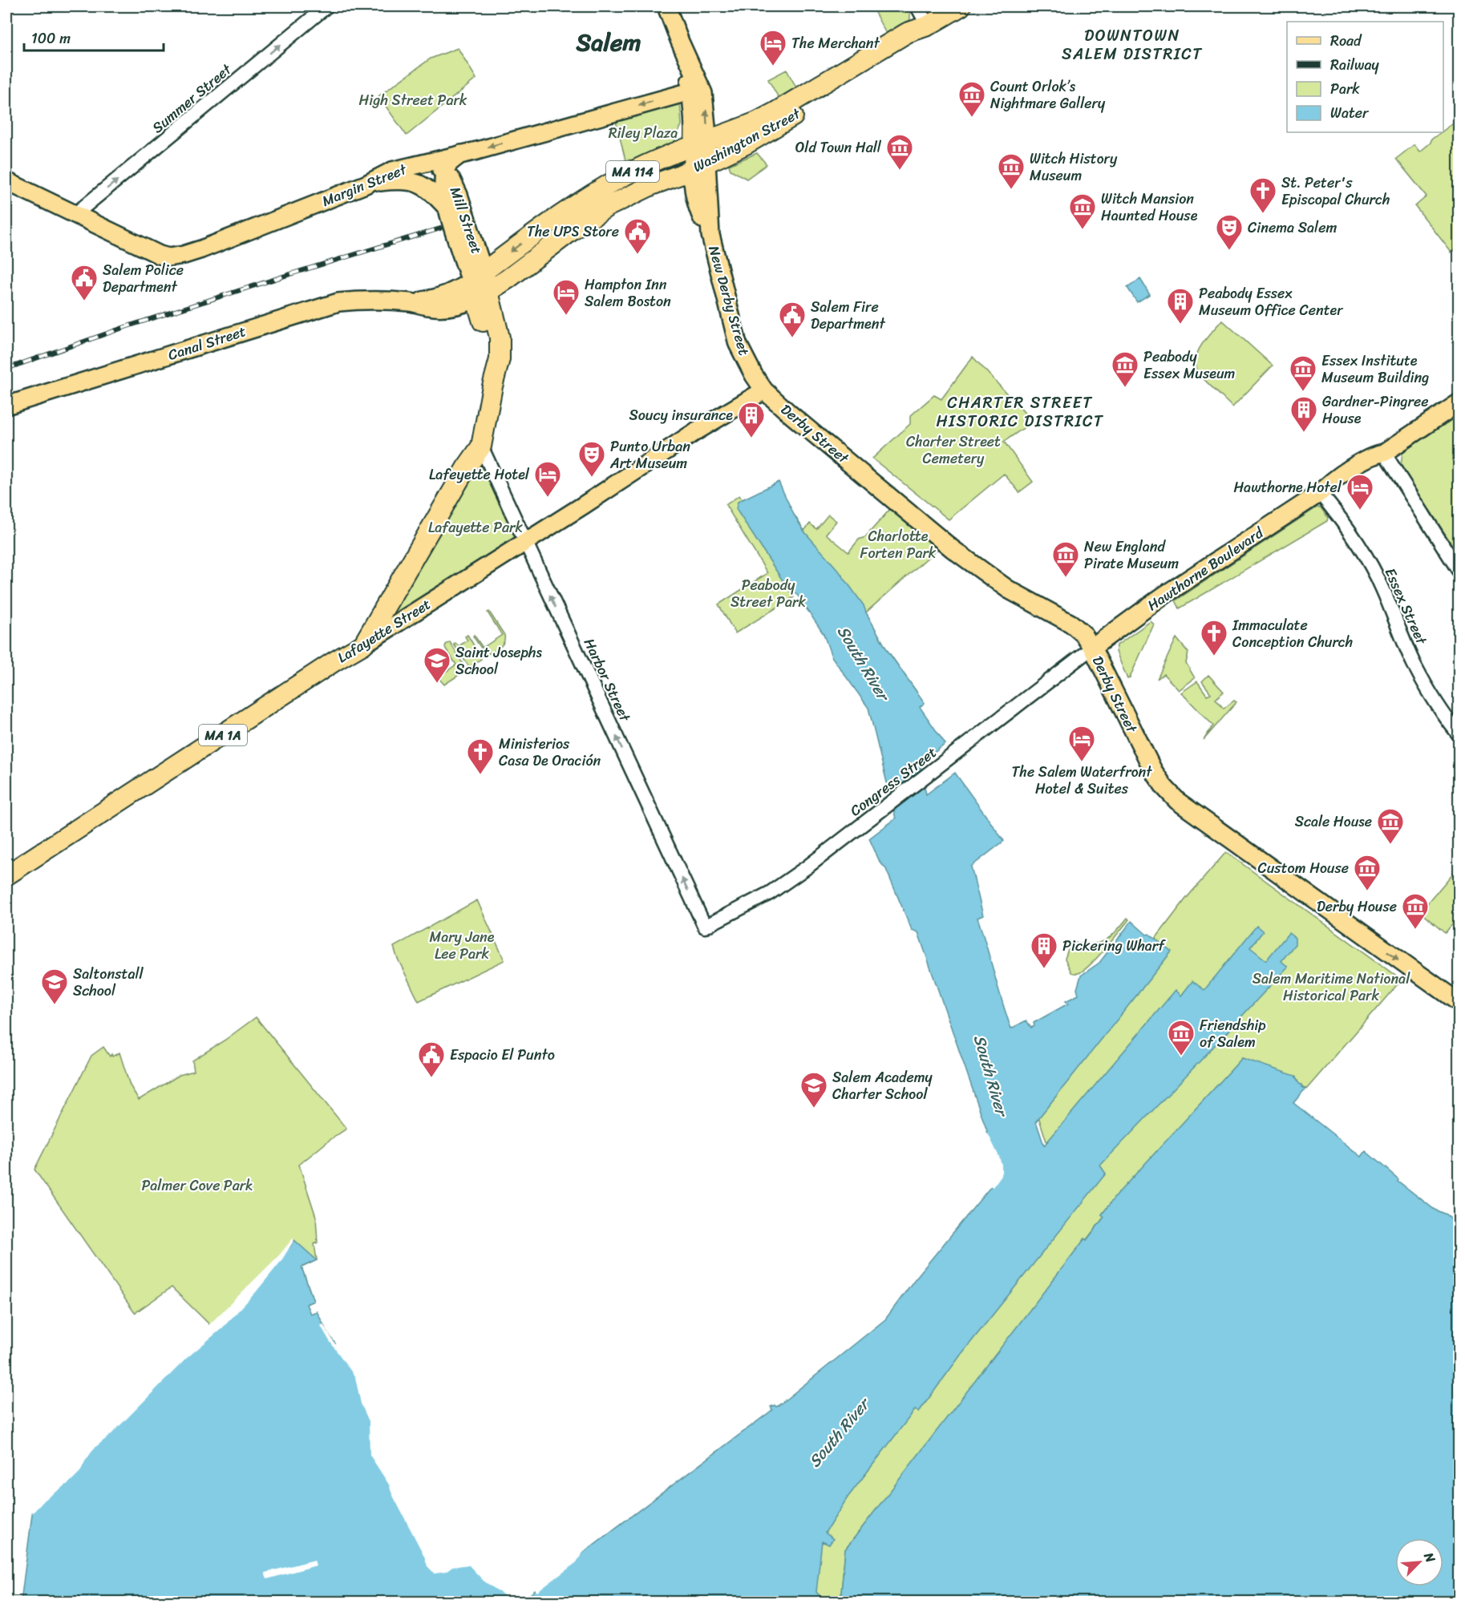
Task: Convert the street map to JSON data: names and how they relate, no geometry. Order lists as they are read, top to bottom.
{
  "streets": {
    "highway": [
      "Washington Street",
      "MA 114",
      "Lafayette Street",
      "MA 1A"
    ],
    "main road": [
      "Margin Street",
      "Mill Street",
      "New Derby Street",
      "Canal Street",
      "Derby Street",
      "Hawthorne Boulevard"
    ],
    "street": [
      "Summer Street",
      "Essex Street",
      "Harbor Street",
      "Congress Street"
    ]
  },
  "crossings": [
    ["Summer Street", "Margin Street"],
    ["Washington Street", "Mill Street"],
    ["Washington Street", "New Derby Street"],
    ["Washington Street", "Canal Street"],
    ["Margin Street", "Mill Street"],
    ["Mill Street", "Canal Street"],
    ["New Derby Street", "Derby Street"],
    ["New Derby Street", "Lafayette Street"],
    ["Derby Street", "Hawthorne Boulevard"],
    ["Derby Street", "Lafayette Street"],
    ["Derby Street", "Congress Street"],
    ["Hawthorne Boulevard", "Essex Street"],
    ["Hawthorne Boulevard", "Congress Street"],
    ["Lafayette Street", "Harbor Street"],
    ["Harbor Street", "Congress Street"]
  ],
  "one_way": ["Summer Street", "Derby Street", "Harbor Street"],
  "districts": ["DOWNTOWN SALEM DISTRICT", "Salem", "CHARTER STREET HISTORIC DISTRICT"],
  "water": ["South River"],
  "parks": [
    "High Street Park",
    "Riley Plaza",
    "Charter Street Cemetery",
    "Lafayette Park",
    "Charlotte Forten Park",
    "Peabody Street Park",
    "Mary Jane Lee Park",
    "Salem Maritime National Historical Park",
    "Palmer Cove Park"
  ],
  "places": {
    "hotel": [
      "The Merchant",
      "Hampton Inn Salem Boston",
      "Lafeyette Hotel",
      "Hawthorne Hotel",
      "The Salem Waterfront Hotel & Suites"
    ],
    "museum": [
      "Count Orlok’s Nightmare Gallery",
      "Old Town Hall",
      "Witch History Museum",
      "Witch Mansion Haunted House",
      "Peabody Essex Museum",
      "Essex Institute Museum Building",
      "New England Pirate Museum",
      "Scale House",
      "Custom House",
      "Derby House",
      "Friendship of Salem"
    ],
    "church": ["St. Peter's Episcopal Church", "Immaculate Conception Church", "Ministerios Casa De Oración"],
    "theatre": ["Cinema Salem", "Punto Urban Art Museum"],
    "public building": [
      "The UPS Store",
      "Salem Police Department",
      "Salem Fire Department",
      "Espacio El Punto"
    ],
    "building": [
      "Peabody Essex Museum Office Center",
      "Gardner-Pingree House",
      "Soucy insurance",
      "Pickering Wharf"
    ],
    "school or university": ["Saint Josephs School", "Saltonstall School", "Salem Academy Charter School"]
  },
  "legend": [
    "Road",
    "Railway",
    "Park",
    "Water"
  ],
  "scale_bar": "100 m",
  "north": "top right"
}
